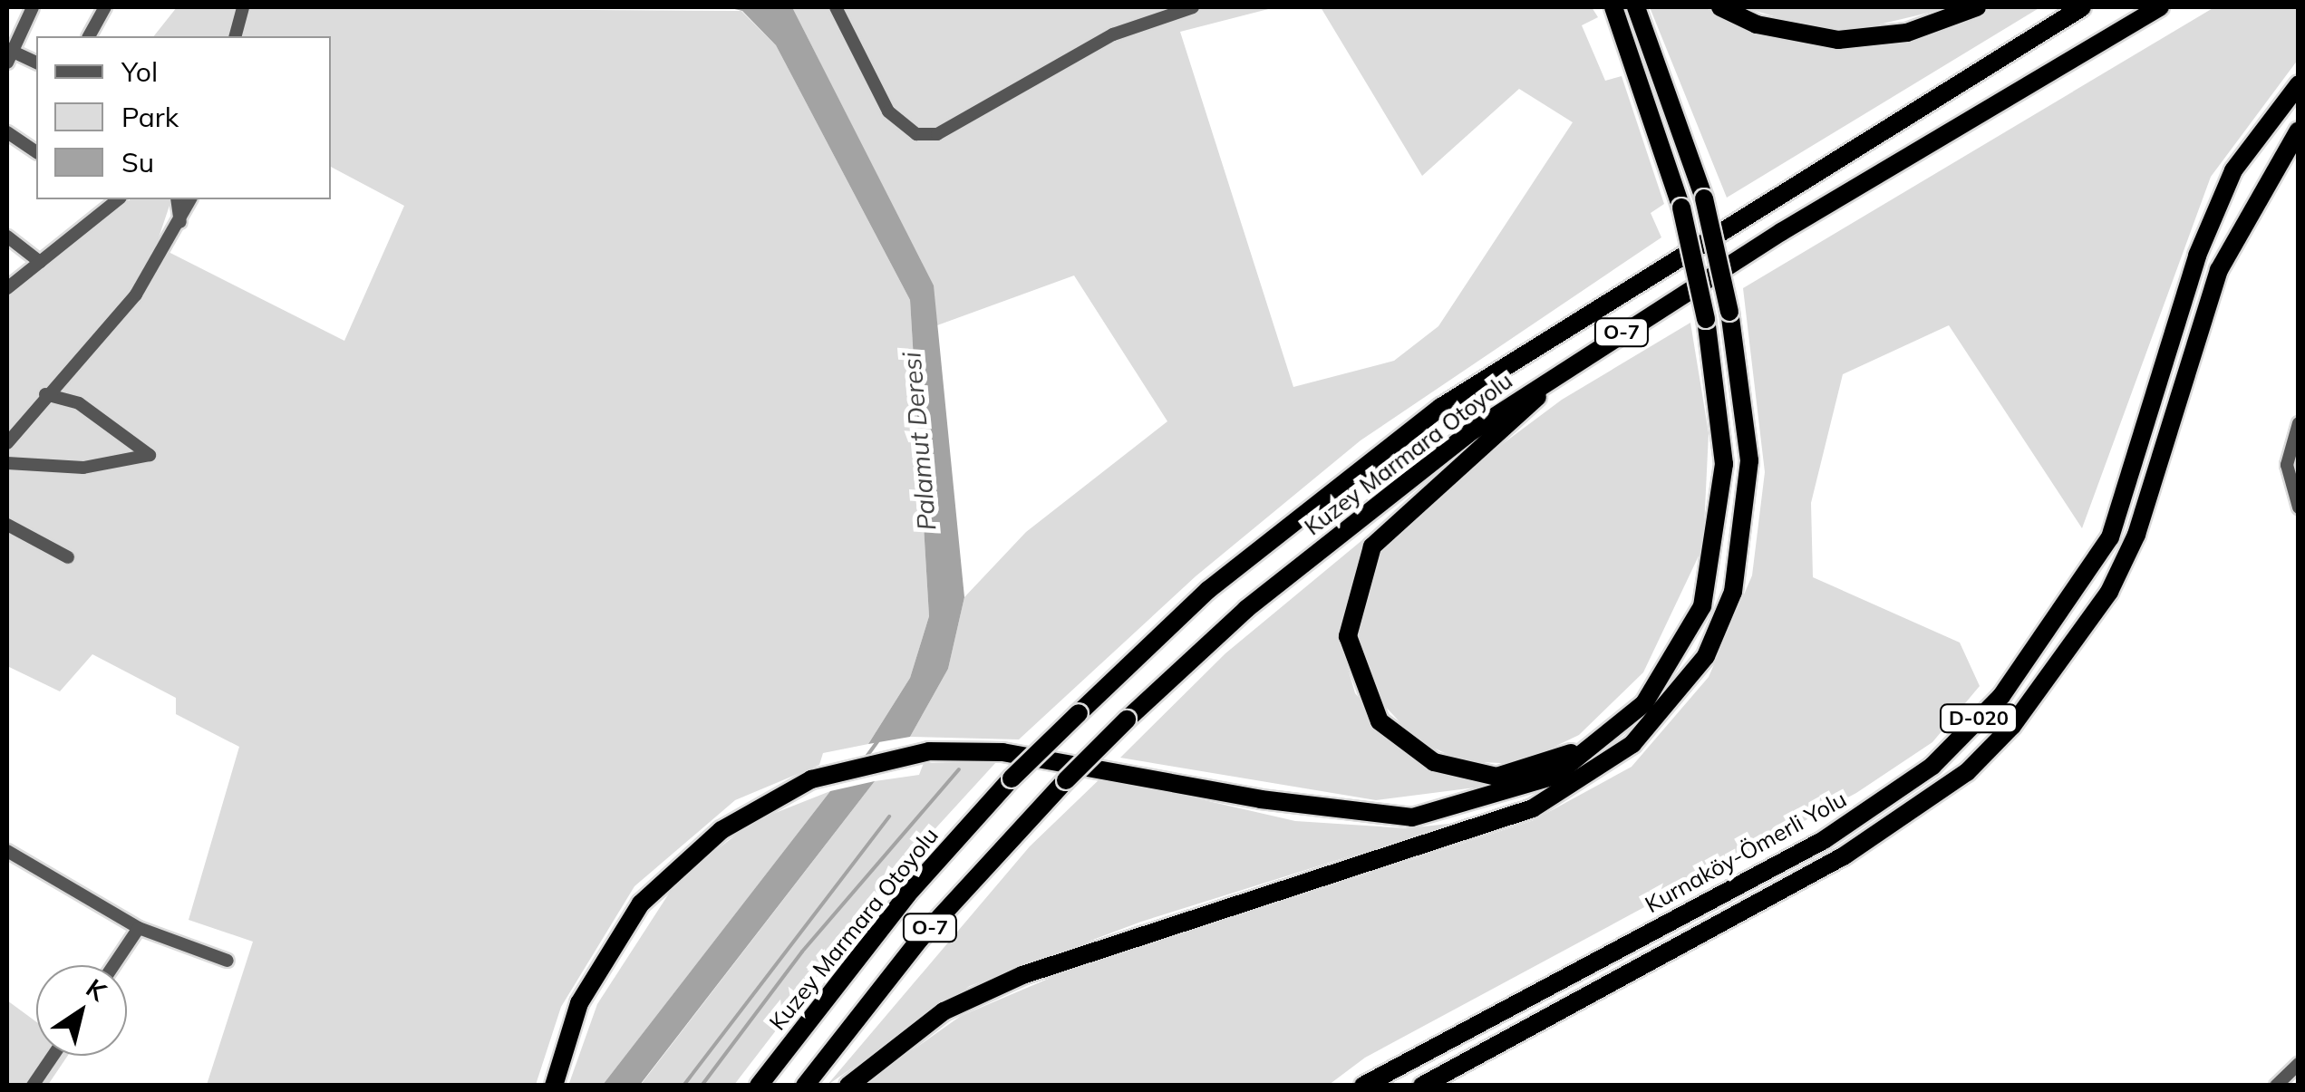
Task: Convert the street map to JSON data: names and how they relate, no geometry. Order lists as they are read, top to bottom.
{
  "streets": {
    "highway": [
      "O-7",
      "Kuzey Marmara Otoyolu",
      "D-020",
      "Kurnaköy-Ömerli Yolu"
    ]
  },
  "water": ["Palamut Deresi"],
  "legend": ["Yol", "Park", "Su"],
  "north": "top right"
}
